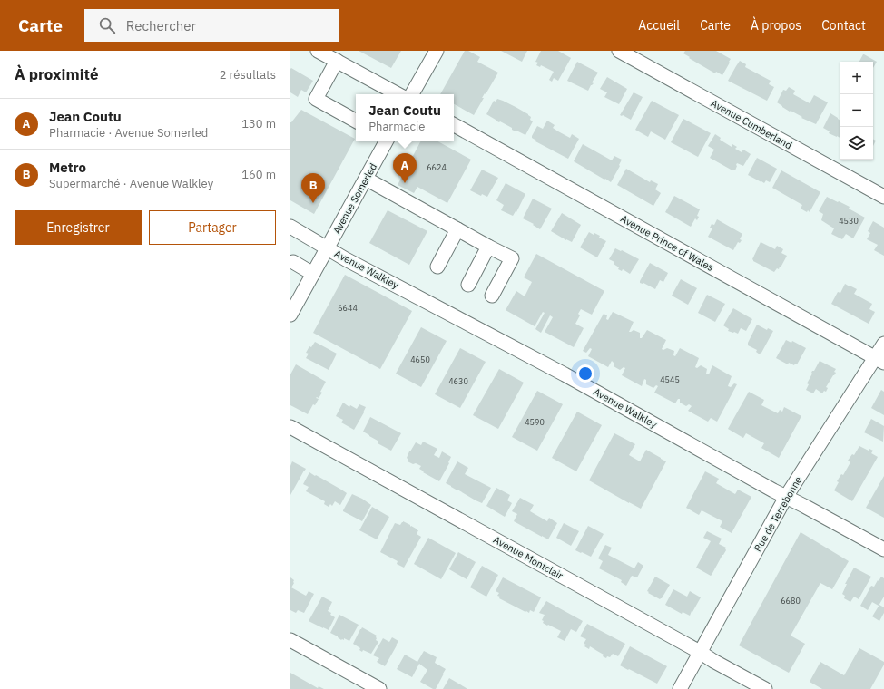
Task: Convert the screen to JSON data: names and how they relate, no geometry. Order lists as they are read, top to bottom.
{
  "streets": {
    "street": [
      "Avenue Cumberland",
      "Avenue Somerled",
      "Avenue Prince of Wales",
      "Avenue Walkley",
      "Rue de Terrebonne",
      "Avenue Montclair"
    ]
  },
  "crossings": [
    ["Avenue Somerled", "Avenue Walkley"],
    ["Avenue Prince of Wales", "Rue de Terrebonne"],
    ["Avenue Walkley", "Rue de Terrebonne"],
    ["Rue de Terrebonne", "Avenue Montclair"]
  ],
  "house_numbers": [
    "6624",
    "4530",
    "6644",
    "4650",
    "4545",
    "4630",
    "4590",
    "6680"
  ],
  "page": {
    "header": "Carte",
    "search": "Rechercher",
    "nav": [
      "Accueil",
      "Carte",
      "À propos",
      "Contact"
    ],
    "heading": ["À proximité", "2 résultats"],
    "map_buttons": ["+", "−"],
    "popup": ["Jean Coutu", "Pharmacie"],
    "list": [
      {
        "mark": "A",
        "name": "Jean Coutu",
        "note": "Pharmacie · Avenue Somerled",
        "value": "130 m"
      },
      {
        "mark": "B",
        "name": "Metro",
        "note": "Supermarché · Avenue Walkley",
        "value": "160 m"
      }
    ],
    "pins": ["A", "B"],
    "buttons": ["Enregistrer", "Partager"]
  }
}
